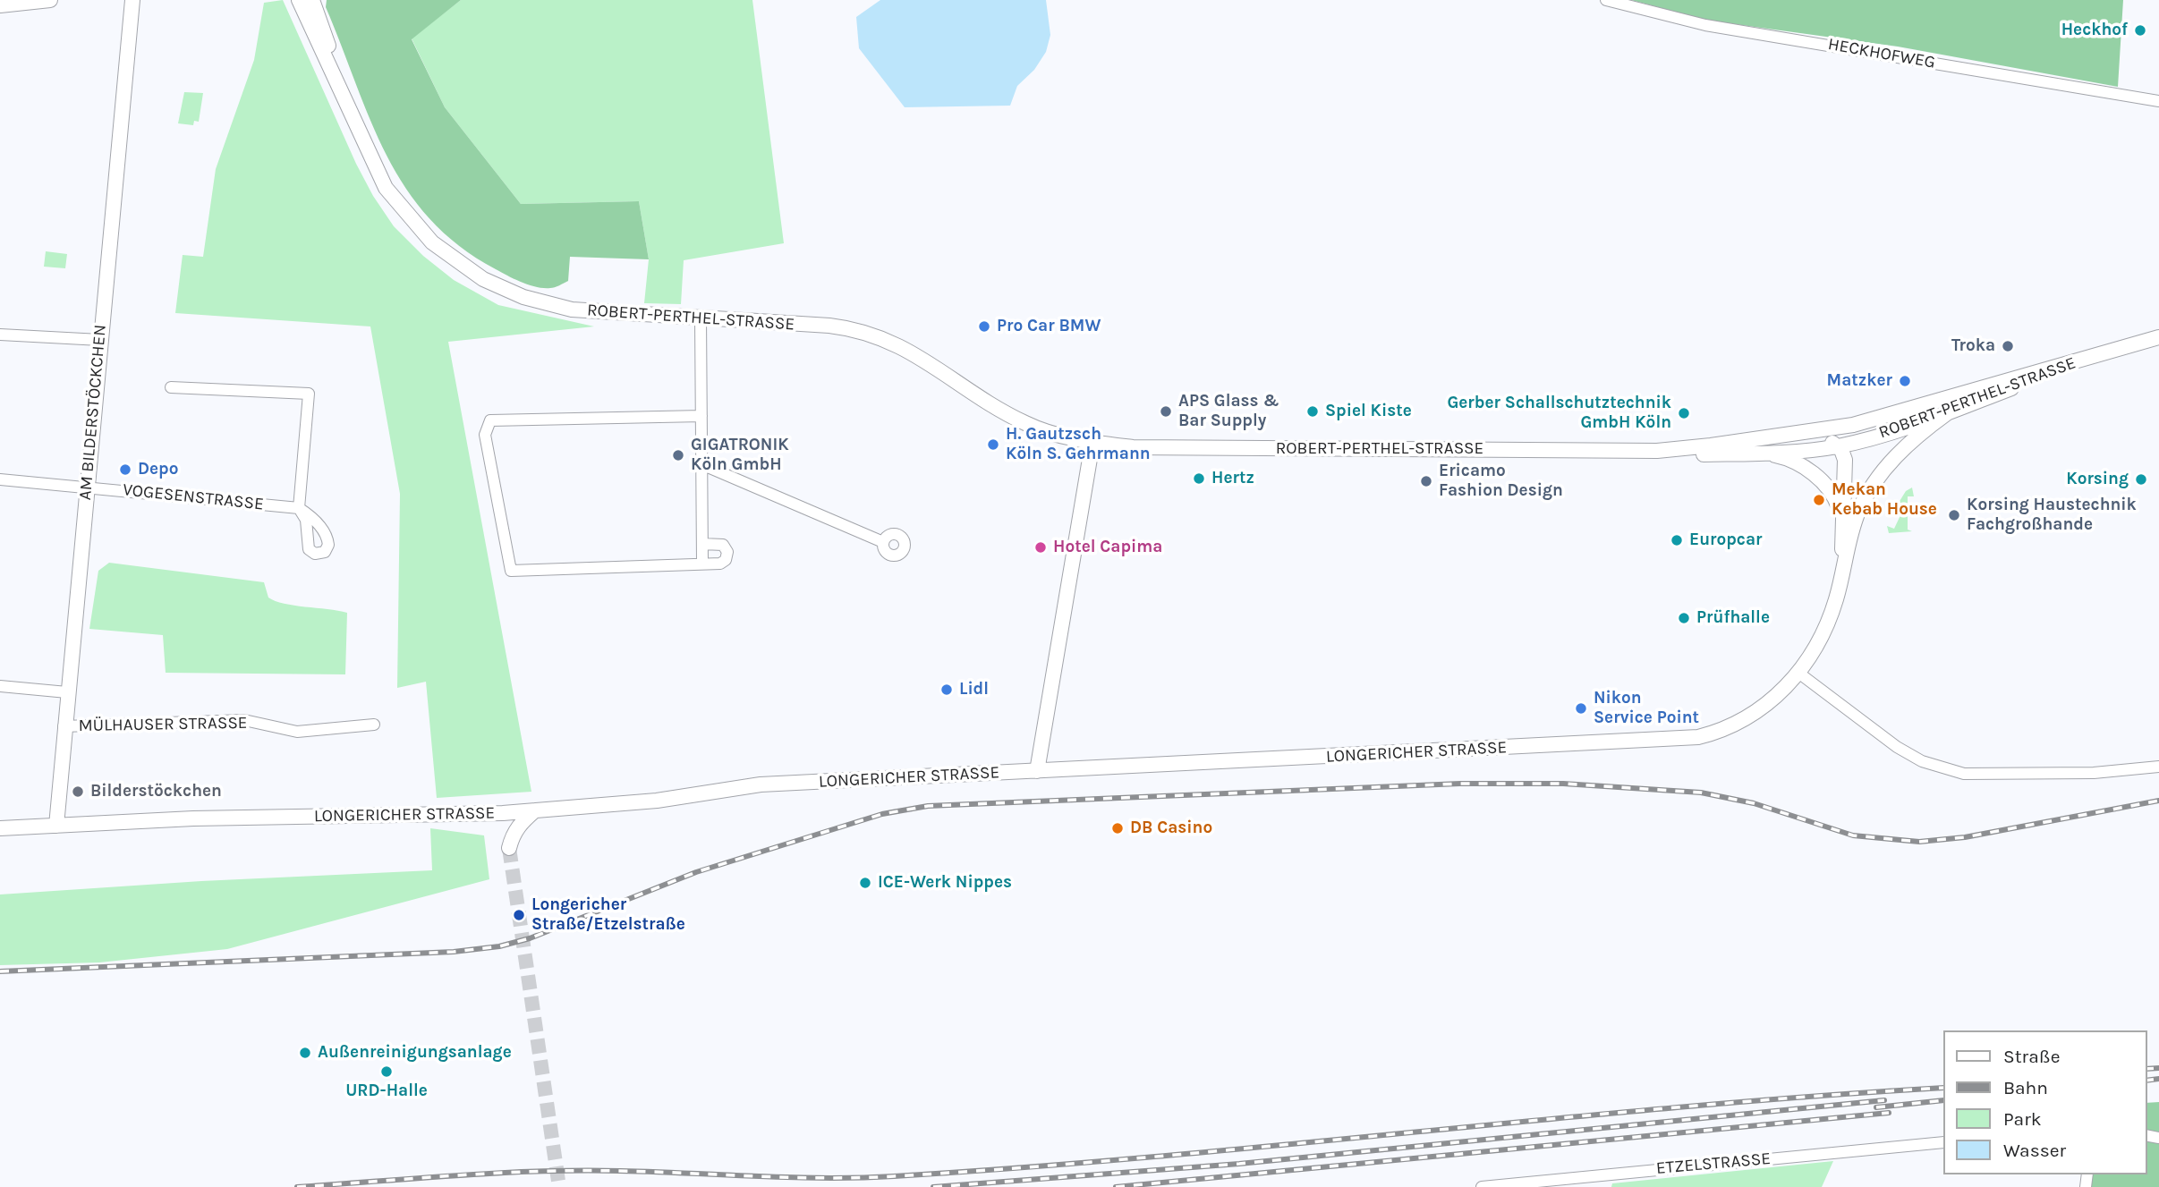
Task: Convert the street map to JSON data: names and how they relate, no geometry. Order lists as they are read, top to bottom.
{
  "streets": {
    "street": [
      "HECKHOFWEG",
      "ROBERT-PERTHEL-STRASSE",
      "AM BILDERSTÖCKCHEN",
      "VOGESENSTRASSE",
      "MÜLHAUSER STRASSE",
      "LONGERICHER STRASSE",
      "ETZELSTRASSE"
    ]
  },
  "crossings": [
    ["ROBERT-PERTHEL-STRASSE", "LONGERICHER STRASSE"],
    ["AM BILDERSTÖCKCHEN", "VOGESENSTRASSE"],
    ["AM BILDERSTÖCKCHEN", "MÜLHAUSER STRASSE"],
    ["AM BILDERSTÖCKCHEN", "LONGERICHER STRASSE"]
  ],
  "places": [
    "Heckhof",
    "Pro Car BMW",
    "Troka",
    "Matzker",
    "APS Glass & Bar Supply",
    "Spiel Kiste",
    "Gerber Schallschutztechnik GmbH Köln",
    "H. Gautzsch Köln S. Gehrmann",
    "GIGATRONIK Köln GmbH",
    "Depo",
    "Hertz",
    "Korsing",
    "Ericamo Fashion Design",
    "Mekan Kebab House",
    "Korsing Haustechnik Fachgroßhande",
    "Europcar",
    "Hotel Capima",
    "Prüfhalle",
    "Lidl",
    "Nikon Service Point",
    "Bilderstöckchen",
    "DB Casino",
    "ICE-Werk Nippes",
    "Longericher Straße/Etzelstraße",
    "Außenreinigungsanlage",
    "URD-Halle"
  ],
  "legend": [
    "Straße",
    "Bahn",
    "Park",
    "Wasser"
  ]
}
